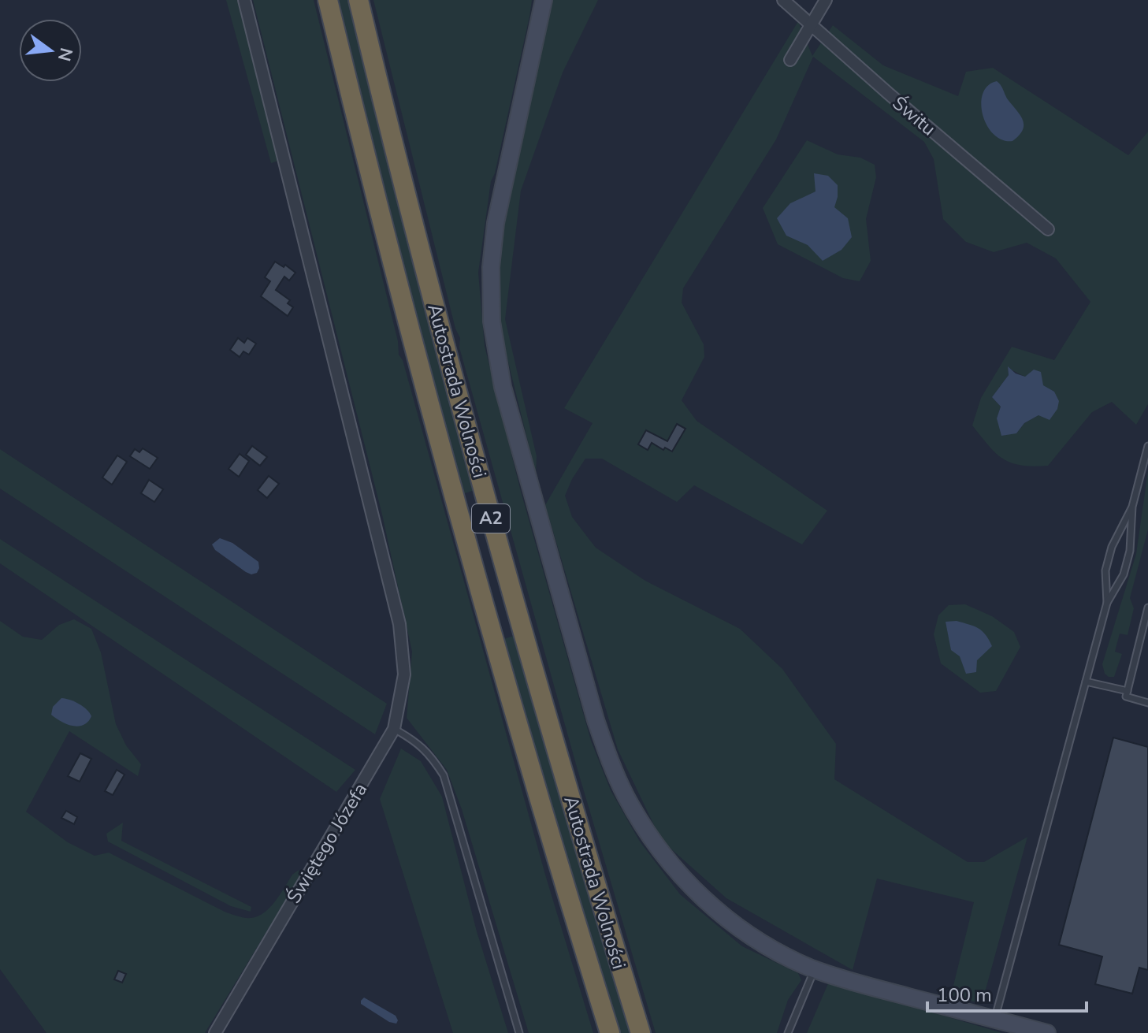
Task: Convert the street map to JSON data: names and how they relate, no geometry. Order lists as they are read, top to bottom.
{
  "streets": {
    "highway": ["Autostrada Wolności", "A2"],
    "street": ["Świtu", "Świętego Józefa"]
  },
  "scale_bar": "100 m",
  "north": "right"
}
